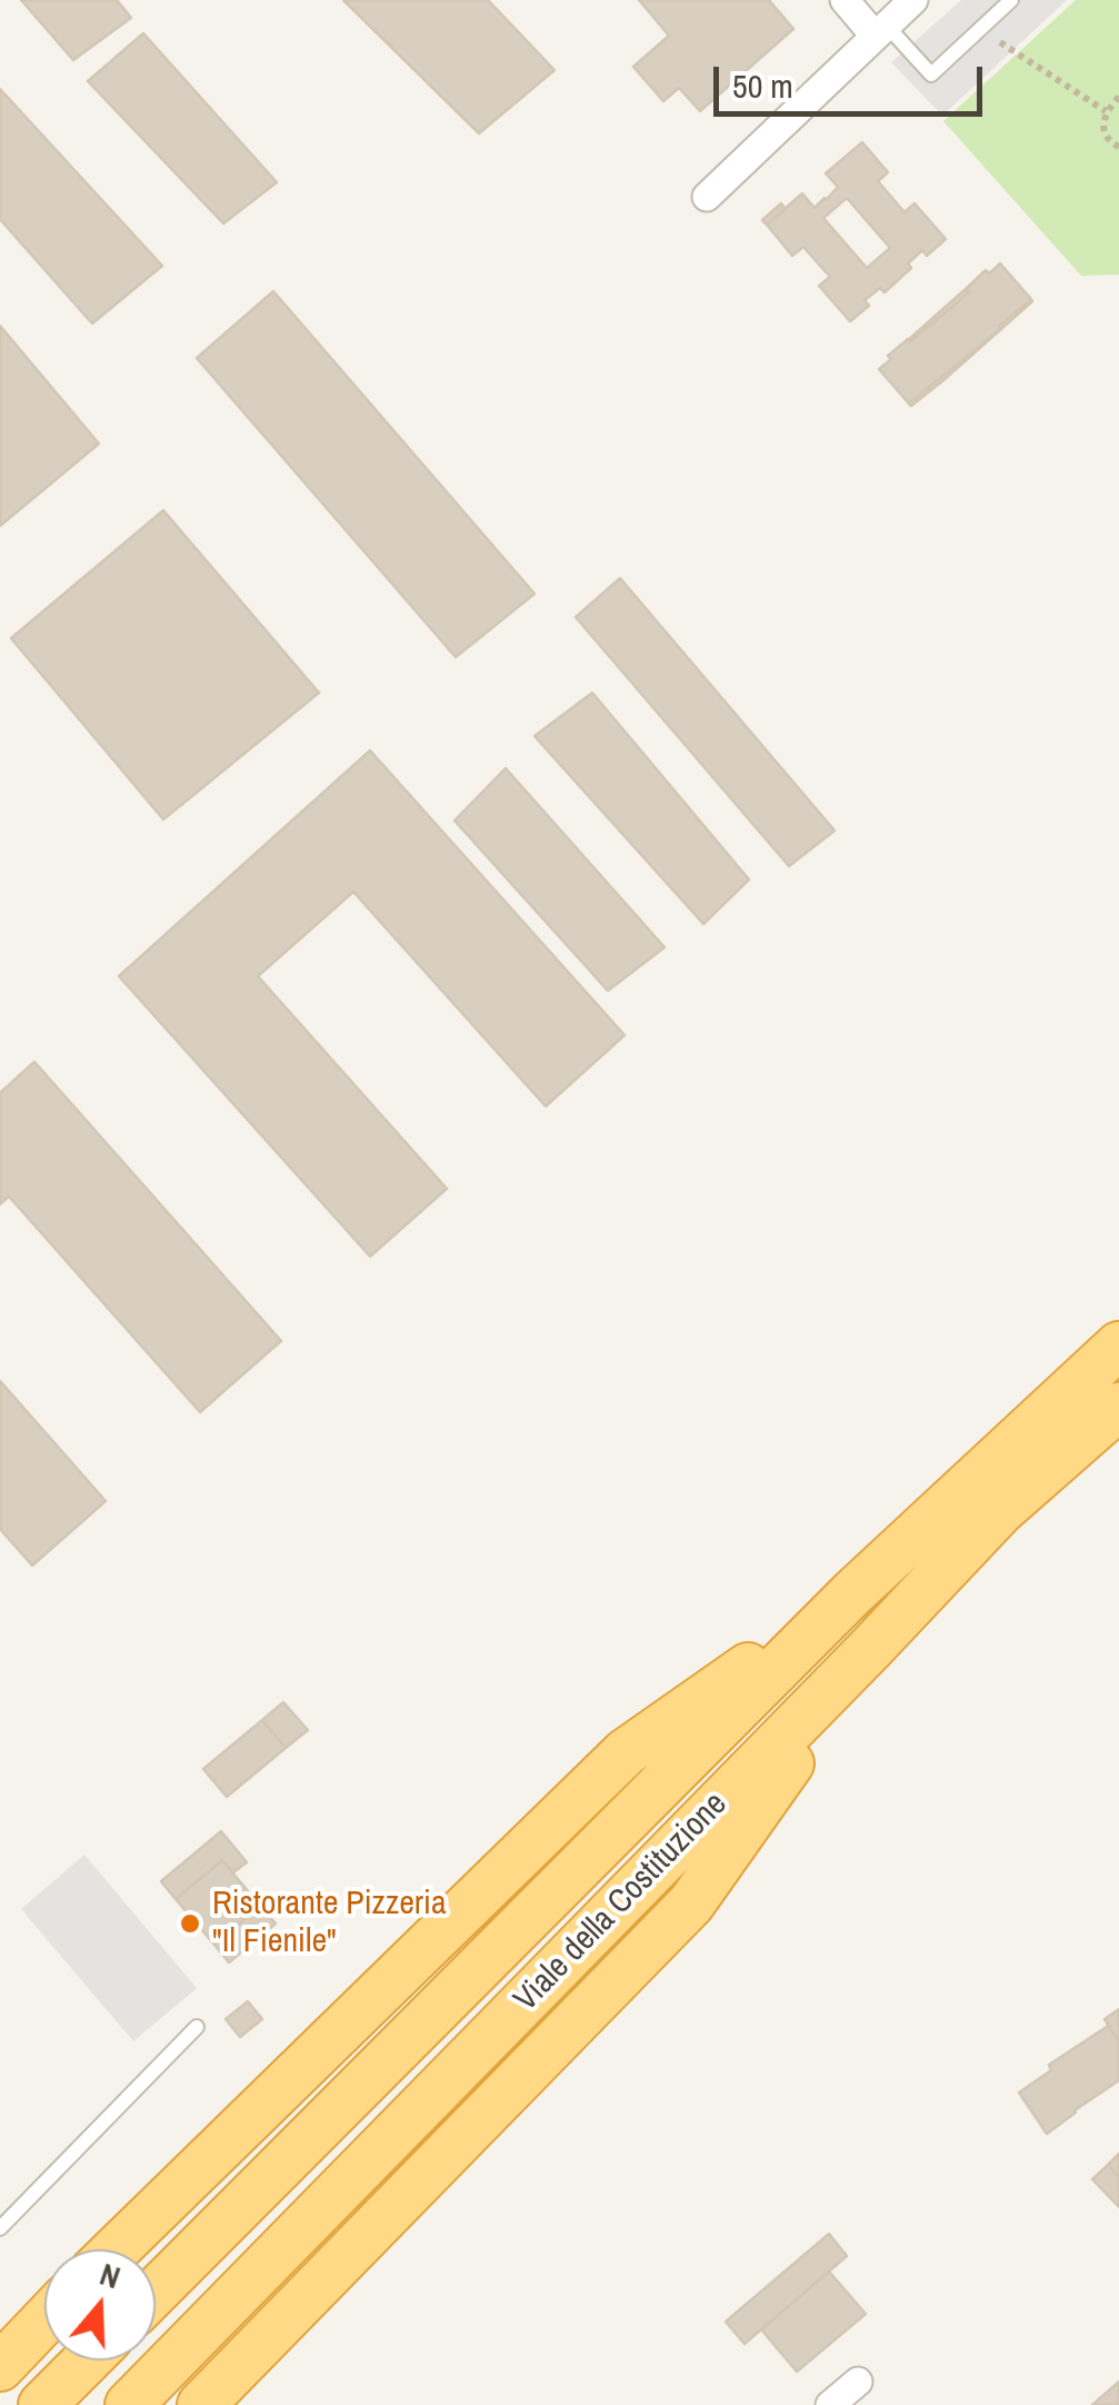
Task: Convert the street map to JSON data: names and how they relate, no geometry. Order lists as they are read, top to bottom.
{
  "streets": {
    "highway": ["Viale della Costituzione"]
  },
  "places": ["Ristorante Pizzeria \"Il Fienile\""],
  "scale_bar": "50 m",
  "north": "top"
}
